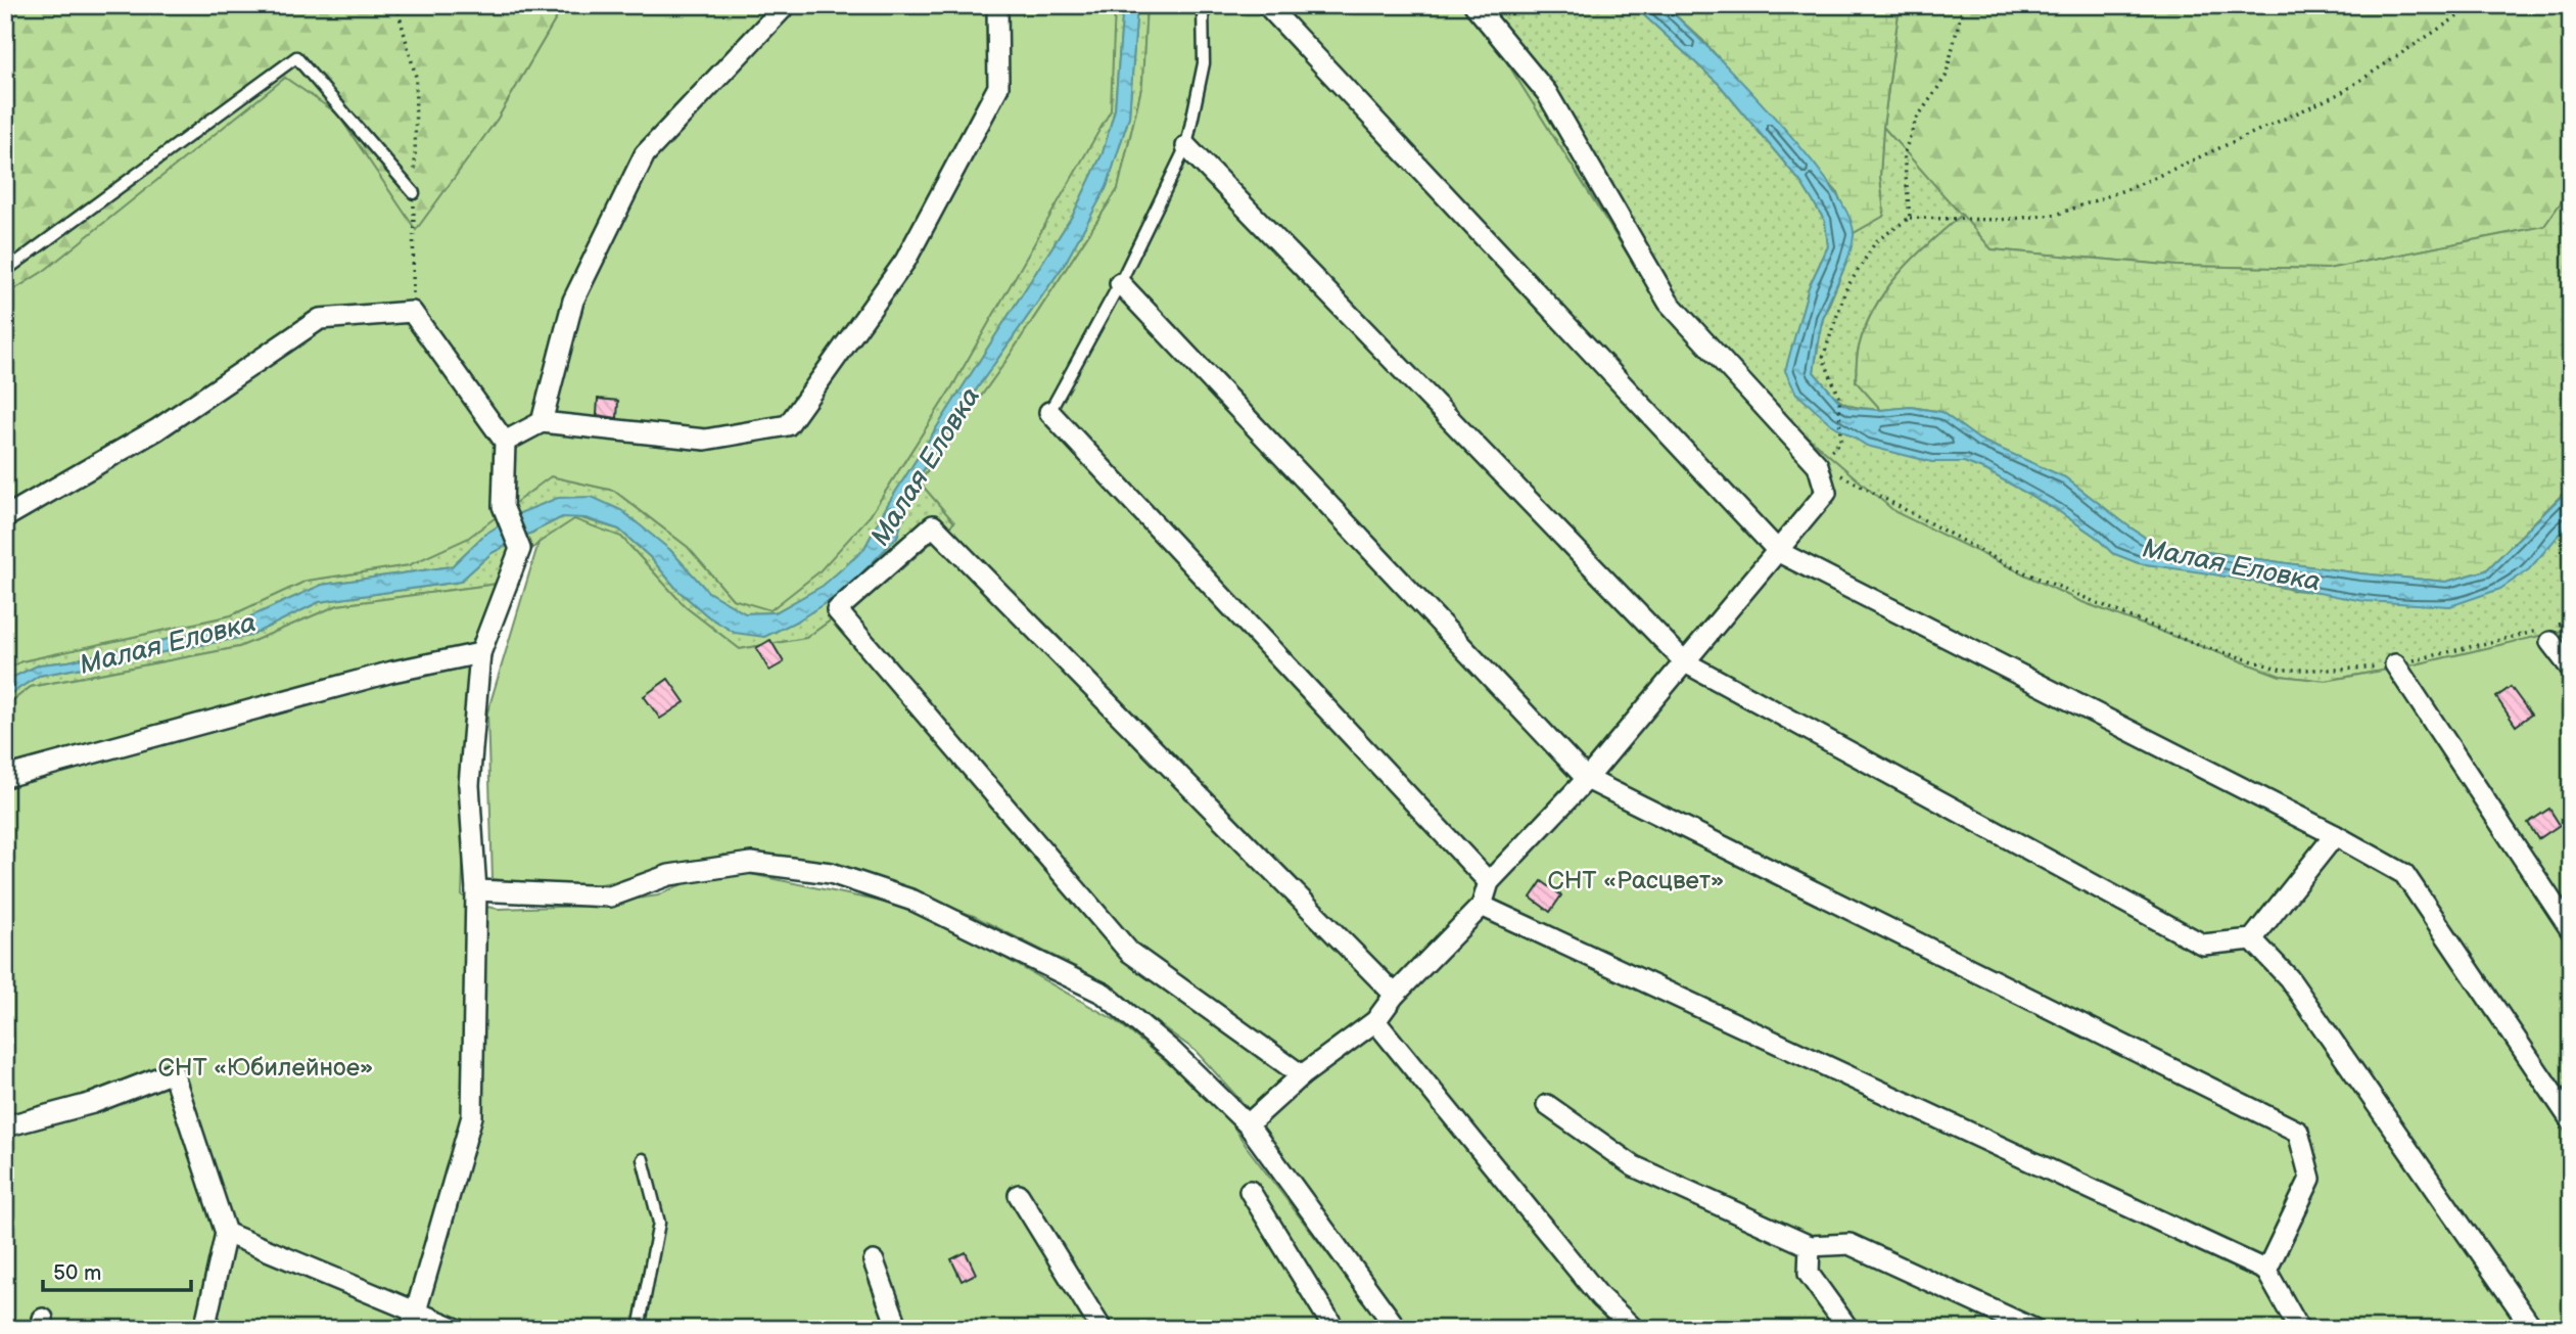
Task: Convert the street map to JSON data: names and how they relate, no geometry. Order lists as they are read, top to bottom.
{
  "water": ["Малая Еловка"],
  "parks": ["СНТ «Расцвет»", "СНТ «Юбилейное»"],
  "scale_bar": "50 m"
}
